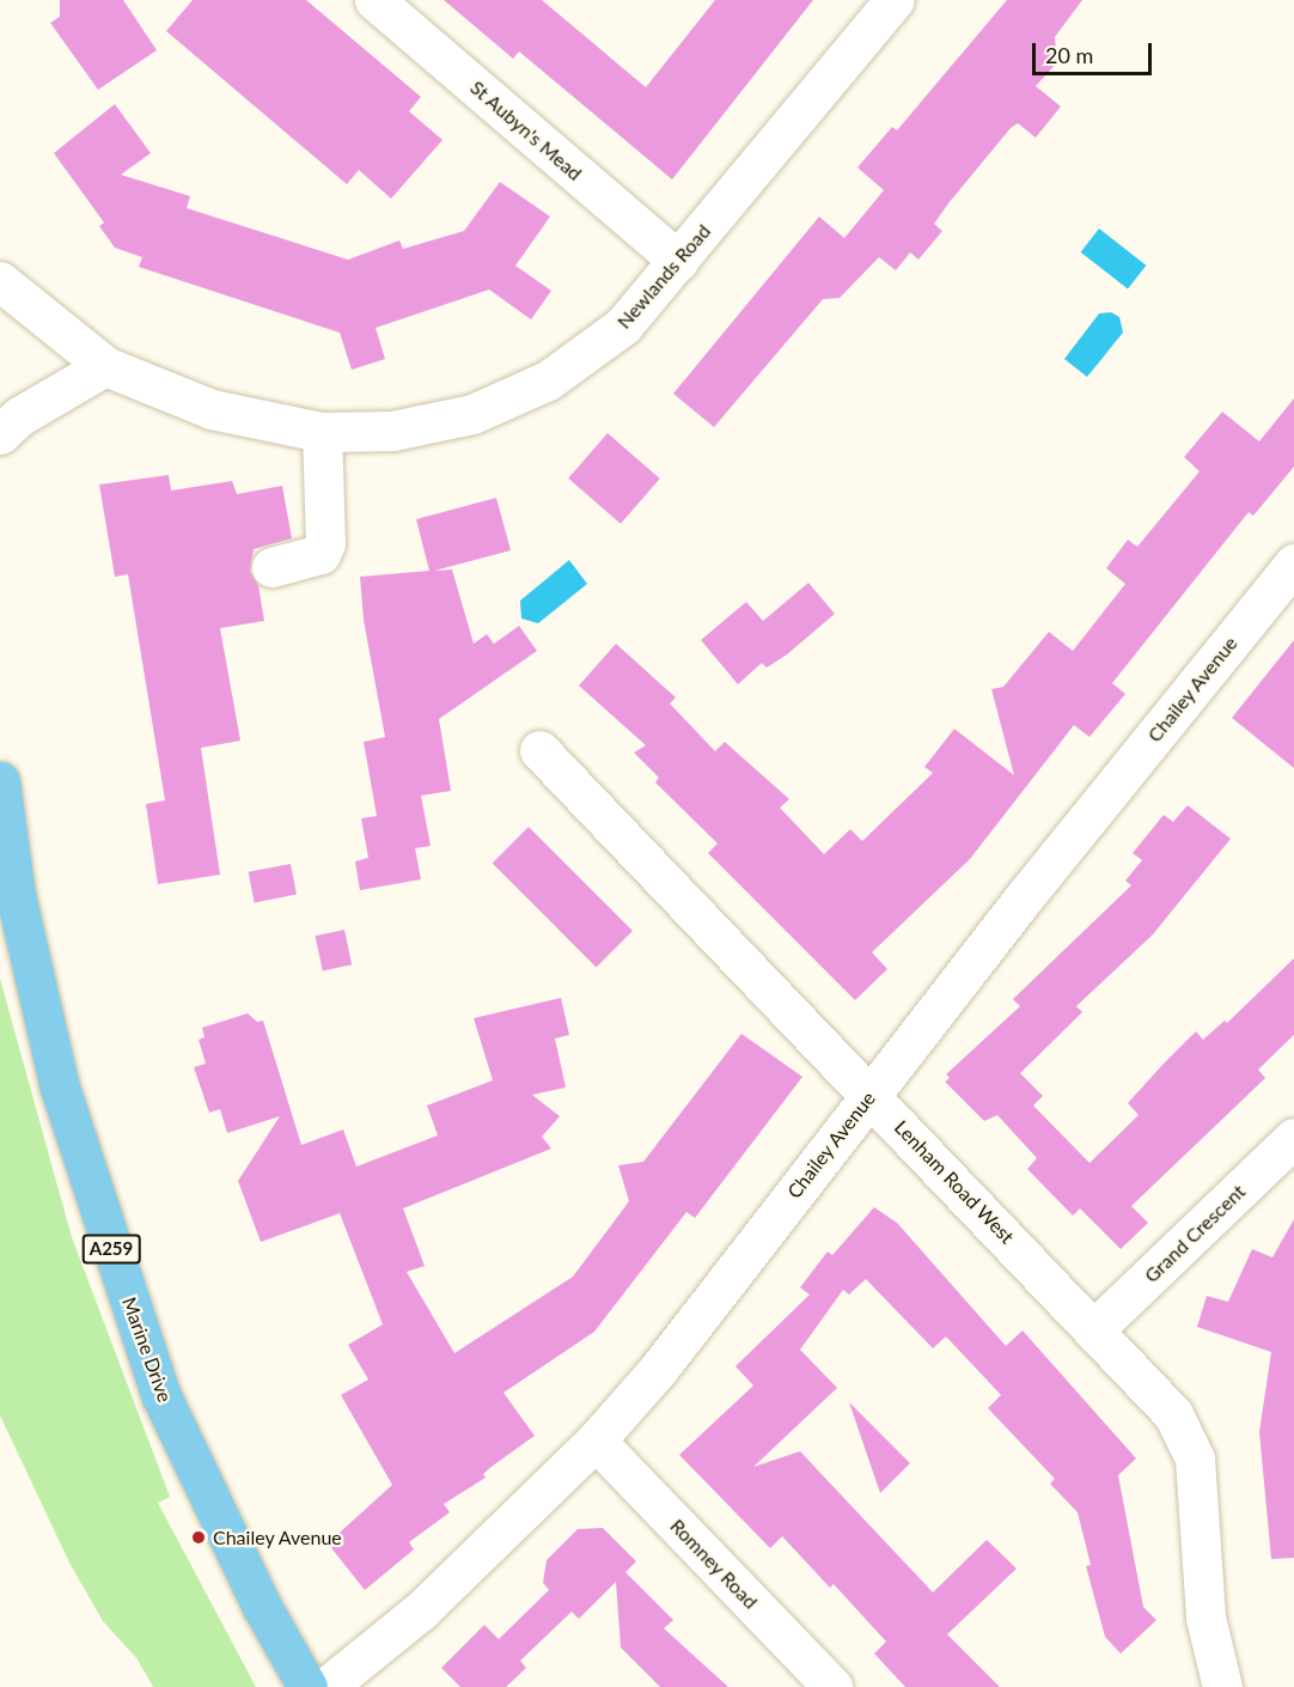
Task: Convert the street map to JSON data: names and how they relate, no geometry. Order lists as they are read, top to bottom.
{
  "streets": {
    "main road": ["A259", "Marine Drive"],
    "street": [
      "St Aubyn's Mead",
      "Newlands Road",
      "Chailey Avenue",
      "Lenham Road West",
      "Grand Crescent",
      "Romney Road"
    ]
  },
  "crossings": [
    ["St Aubyn's Mead", "Newlands Road"],
    ["Chailey Avenue", "Lenham Road West"],
    ["Chailey Avenue", "Romney Road"],
    ["Lenham Road West", "Grand Crescent"]
  ],
  "places": ["Chailey Avenue"],
  "scale_bar": "20 m"
}
